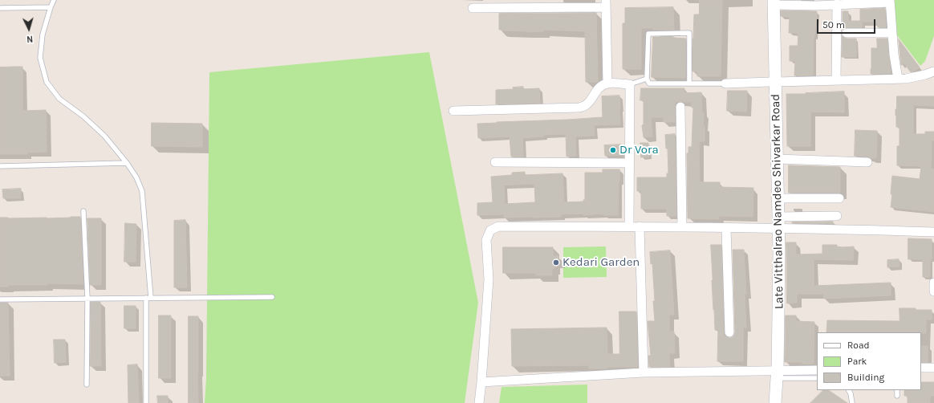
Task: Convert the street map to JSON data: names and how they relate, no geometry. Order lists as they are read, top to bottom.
{
  "streets": {
    "main road": ["Late Vitthalrao Namdeo Shivarkar Road"]
  },
  "places": ["Dr Vora", "Kedari Garden"],
  "legend": ["Road", "Park", "Building"],
  "scale_bar": "50 m",
  "north": "bottom"
}
